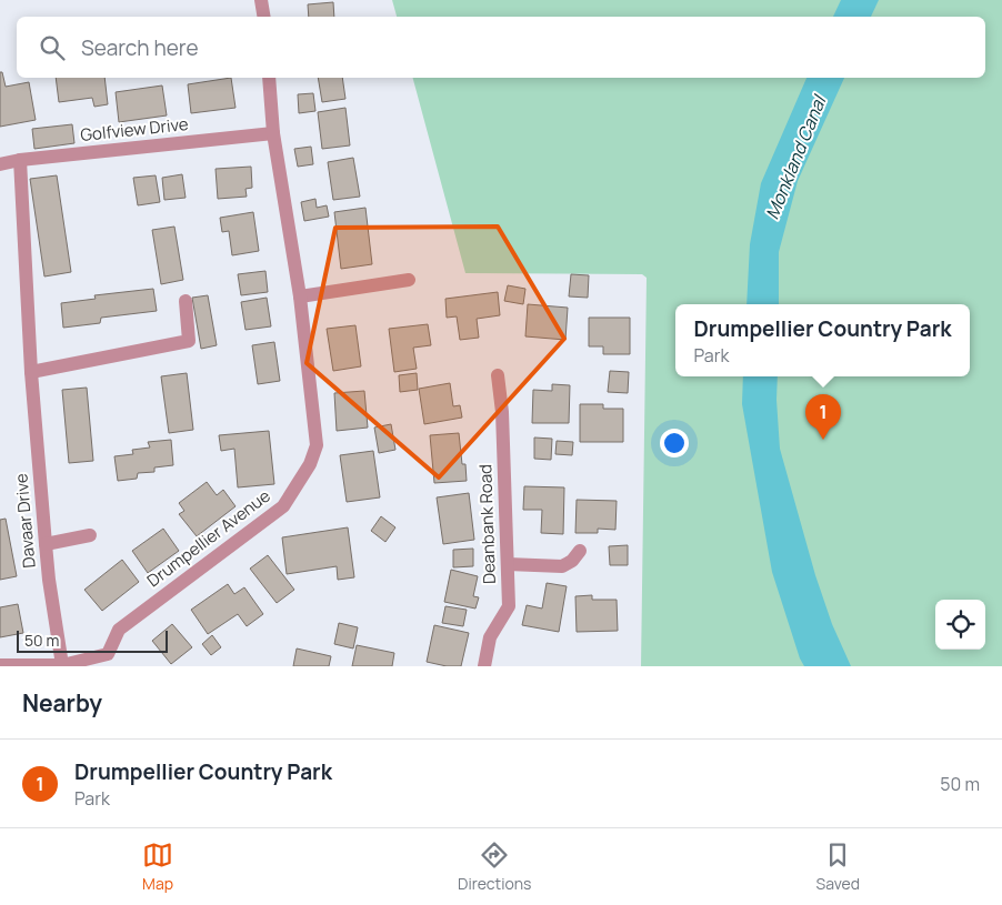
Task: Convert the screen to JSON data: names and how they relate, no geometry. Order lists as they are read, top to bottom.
{
  "streets": {
    "street": [
      "Golfview Drive",
      "Davaar Drive",
      "Deanbank Road",
      "Drumpellier Avenue"
    ]
  },
  "crossings": [
    ["Golfview Drive", "Davaar Drive"],
    ["Golfview Drive", "Drumpellier Avenue"],
    ["Davaar Drive", "Drumpellier Avenue"]
  ],
  "water": ["Monkland Canal"],
  "scale_bar": "50 m",
  "page": {
    "search": "Search here",
    "popup": ["Drumpellier Country Park", "Park"],
    "pins": "1",
    "scale": "50 m",
    "heading": "Nearby",
    "list": [
      {
        "mark": "1",
        "name": "Drumpellier Country Park",
        "note": "Park",
        "value": "50 m"
      }
    ],
    "nav": ["Map", "Directions", "Saved"]
  }
}
